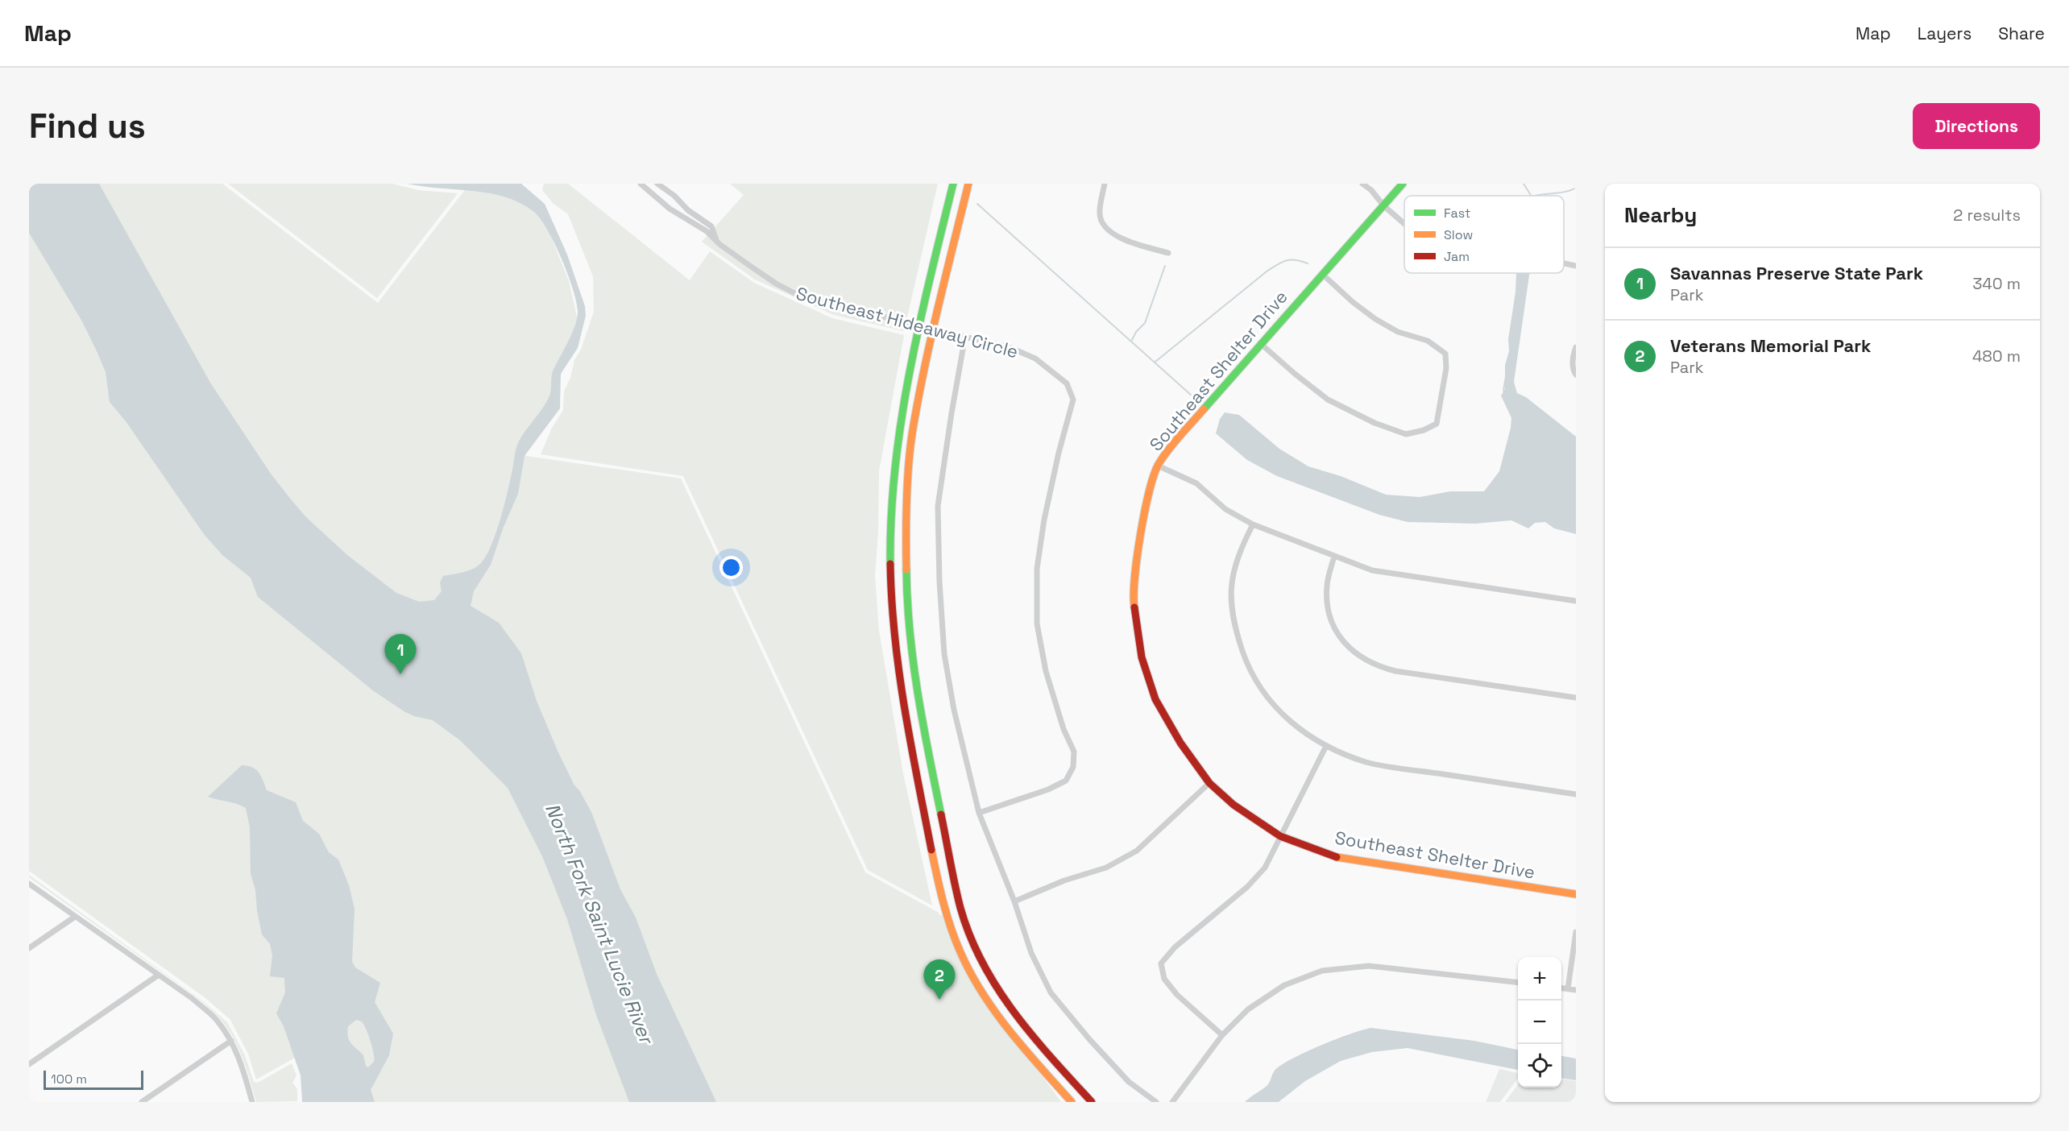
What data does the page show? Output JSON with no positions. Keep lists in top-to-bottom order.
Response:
{
  "streets": {
    "main road": ["Southeast Shelter Drive"],
    "street": ["Southeast Hideaway Circle"]
  },
  "water": ["North Fork Saint Lucie River"],
  "legend": ["Fast", "Slow", "Jam"],
  "scale_bar": "100 m",
  "page": {
    "header": "Map",
    "nav": ["Map", "Layers", "Share"],
    "buttons": "Directions",
    "title": "Find us",
    "heading": ["Nearby", "2 results"],
    "list": [
      {
        "mark": "1",
        "name": "Savannas Preserve State Park",
        "note": "Park",
        "value": "340 m"
      },
      {
        "mark": "2",
        "name": "Veterans Memorial Park",
        "note": "Park",
        "value": "480 m"
      }
    ],
    "pins": ["1", "2"],
    "map_buttons": ["+", "−"],
    "scale": "100 m"
  }
}
